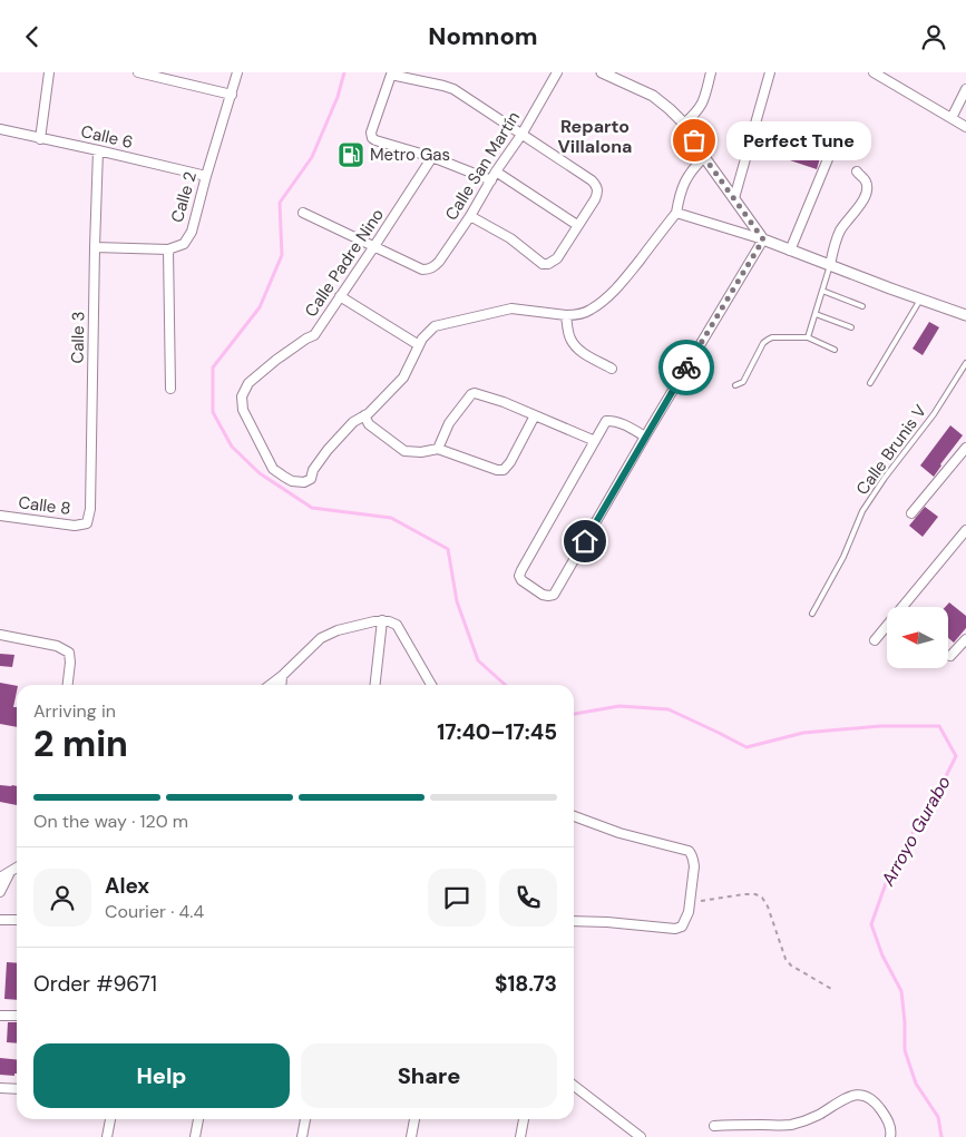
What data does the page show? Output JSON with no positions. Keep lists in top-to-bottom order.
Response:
{
  "streets": {
    "street": [
      "Calle 6",
      "Calle San Martín",
      "Calle 2",
      "Calle Padre Nino",
      "Calle 3",
      "Calle 8"
    ],
    "lane": ["Calle Brunis V"]
  },
  "crossings": [
    ["Calle 6", "Calle 2"],
    ["Calle 6", "Calle 3"],
    ["Calle San Martín", "Calle Padre Nino"],
    ["Calle 3", "Calle 8"]
  ],
  "districts": ["Reparto Villalona"],
  "water": ["Arroyo Gurabo"],
  "places": {
    "other": ["Perfect Tune"],
    "fuel station": ["Metro Gas"]
  },
  "north": "left",
  "page": {
    "header": "Nomnom",
    "bubble": "Perfect Tune",
    "heading": ["2 min", "Arriving in", "17:40–17:45"],
    "panel": [
      "Alex",
      "Courier · 4.4",
      "Order #9671",
      "$18.73"
    ],
    "bar": "On the way · 120 m",
    "buttons": ["Help", "Share"]
  }
}
